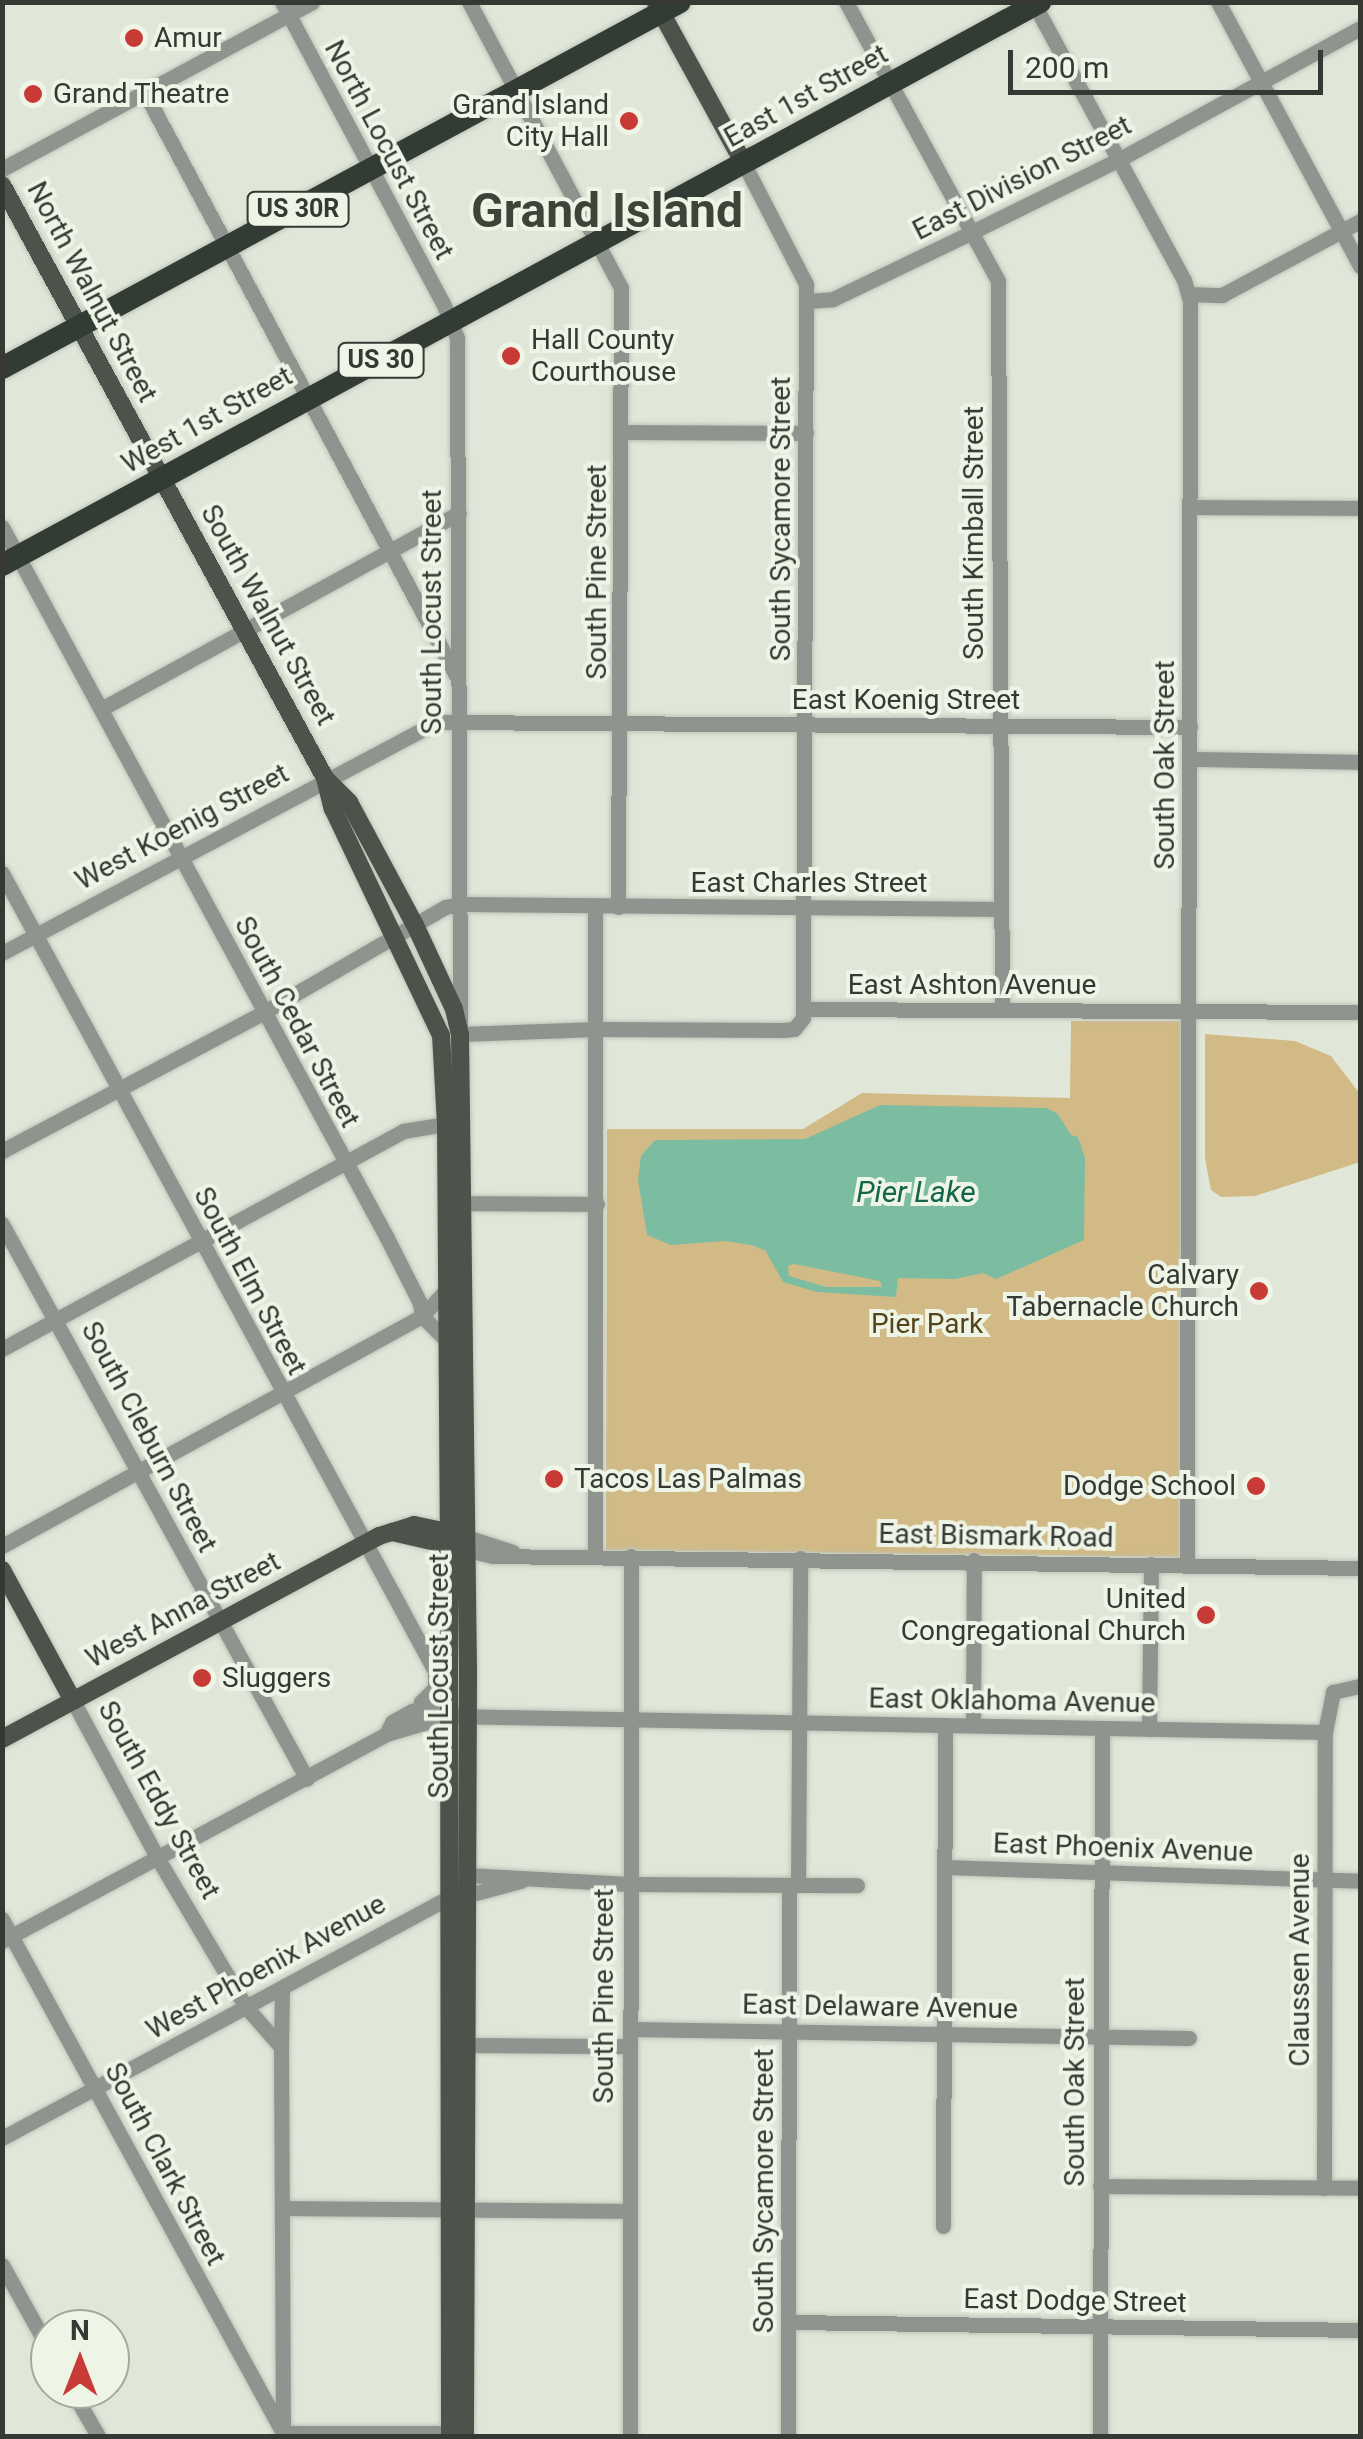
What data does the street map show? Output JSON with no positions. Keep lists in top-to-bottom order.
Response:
{
  "streets": {
    "highway": [
      "East 1st Street",
      "US 30R",
      "US 30",
      "West 1st Street"
    ],
    "main road": [
      "North Walnut Street",
      "South Locust Street",
      "South Walnut Street",
      "West Anna Street",
      "South Eddy Street"
    ],
    "street": [
      "North Locust Street",
      "East Division Street",
      "South Sycamore Street",
      "South Kimball Street",
      "South Pine Street",
      "East Koenig Street",
      "South Oak Street",
      "West Koenig Street",
      "East Charles Street",
      "East Ashton Avenue",
      "South Cedar Street",
      "South Elm Street",
      "South Cleburn Street",
      "East Bismark Road",
      "East Oklahoma Avenue",
      "East Phoenix Avenue",
      "Claussen Avenue",
      "West Phoenix Avenue",
      "East Delaware Avenue",
      "South Clark Street",
      "East Dodge Street"
    ]
  },
  "crossings": [
    ["East 1st Street", "West 1st Street"],
    ["East 1st Street", "South Sycamore Street"],
    ["East 1st Street", "South Kimball Street"],
    ["East 1st Street", "South Pine Street"],
    ["East 1st Street", "South Oak Street"],
    ["North Locust Street", "US 30R"],
    ["North Locust Street", "West 1st Street"],
    ["North Locust Street", "South Locust Street"],
    ["East Division Street", "South Sycamore Street"],
    ["East Division Street", "South Kimball Street"],
    ["East Division Street", "South Oak Street"],
    ["US 30R", "North Walnut Street"],
    ["US 30R", "South Pine Street"],
    ["North Walnut Street", "West 1st Street"],
    ["North Walnut Street", "South Walnut Street"],
    ["West 1st Street", "South Pine Street"],
    ["West 1st Street", "South Locust Street"],
    ["West 1st Street", "South Walnut Street"],
    ["West 1st Street", "South Cedar Street"],
    ["South Sycamore Street", "East Koenig Street"],
    ["South Sycamore Street", "East Charles Street"],
    ["South Sycamore Street", "East Ashton Avenue"],
    ["South Sycamore Street", "East Bismark Road"],
    ["South Sycamore Street", "East Oklahoma Avenue"],
    ["South Sycamore Street", "East Delaware Avenue"],
    ["South Sycamore Street", "East Dodge Street"],
    ["South Kimball Street", "East Koenig Street"],
    ["South Kimball Street", "East Charles Street"],
    ["South Kimball Street", "East Ashton Avenue"],
    ["South Pine Street", "East Koenig Street"],
    ["South Pine Street", "West Koenig Street"],
    ["South Pine Street", "East Charles Street"],
    ["South Pine Street", "East Bismark Road"],
    ["South Pine Street", "East Oklahoma Avenue"],
    ["South Pine Street", "West Phoenix Avenue"],
    ["South Pine Street", "East Delaware Avenue"],
    ["South Locust Street", "South Walnut Street"],
    ["South Locust Street", "West Koenig Street"],
    ["South Locust Street", "East Charles Street"],
    ["South Locust Street", "South Cedar Street"],
    ["South Locust Street", "East Bismark Road"],
    ["South Locust Street", "West Anna Street"],
    ["South Locust Street", "East Oklahoma Avenue"],
    ["South Locust Street", "West Phoenix Avenue"],
    ["South Locust Street", "East Delaware Avenue"],
    ["South Walnut Street", "West Koenig Street"],
    ["East Koenig Street", "South Oak Street"],
    ["East Koenig Street", "West Koenig Street"],
    ["South Oak Street", "East Ashton Avenue"],
    ["South Oak Street", "East Bismark Road"],
    ["South Oak Street", "East Oklahoma Avenue"],
    ["South Oak Street", "East Phoenix Avenue"],
    ["South Oak Street", "East Delaware Avenue"],
    ["South Oak Street", "East Dodge Street"],
    ["West Koenig Street", "South Cedar Street"],
    ["West Koenig Street", "South Elm Street"],
    ["South Elm Street", "West Anna Street"],
    ["South Cleburn Street", "West Anna Street"],
    ["East Bismark Road", "West Anna Street"],
    ["West Anna Street", "South Eddy Street"],
    ["East Oklahoma Avenue", "Claussen Avenue"],
    ["South Eddy Street", "West Phoenix Avenue"],
    ["East Phoenix Avenue", "Claussen Avenue"],
    ["West Phoenix Avenue", "South Clark Street"]
  ],
  "districts": ["Grand Island"],
  "water": ["Pier Lake"],
  "parks": ["Pier Park"],
  "places": [
    "Amur",
    "Grand Theatre",
    "Grand Island City Hall",
    "Hall County Courthouse",
    "Calvary Tabernacle Church",
    "Tacos Las Palmas",
    "Dodge School",
    "United Congregational Church",
    "Sluggers"
  ],
  "scale_bar": "200 m",
  "north": "top"
}
